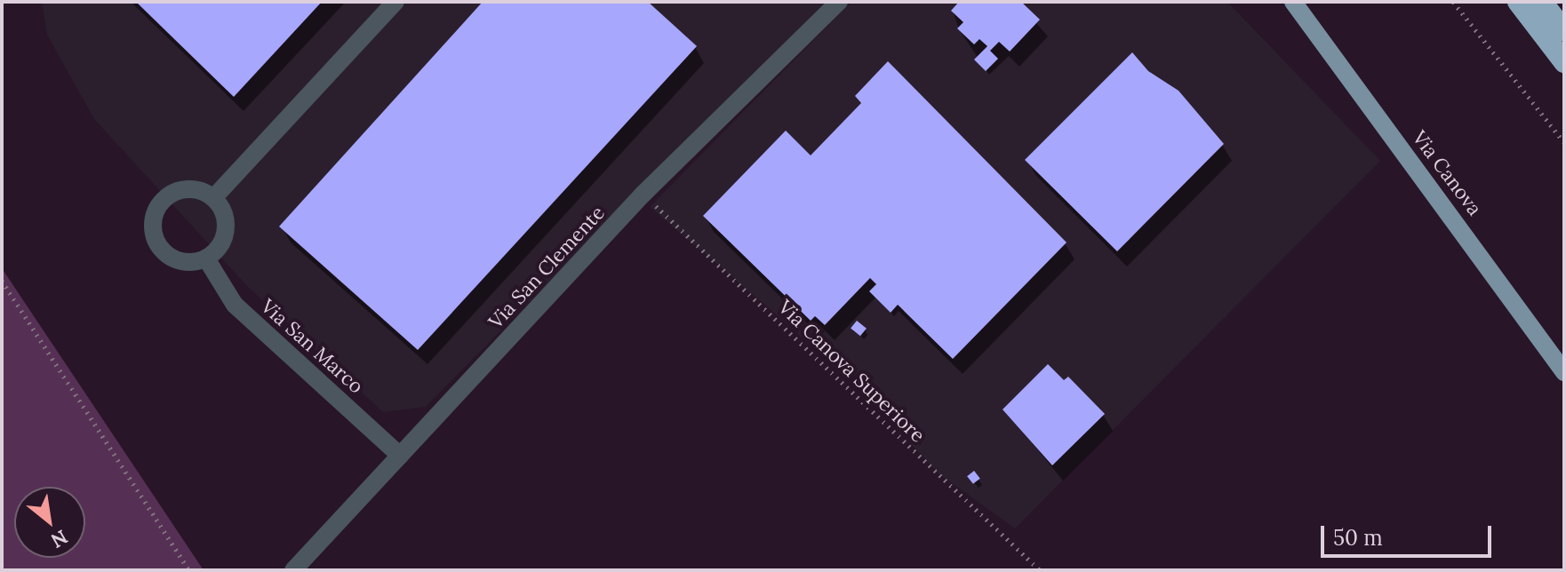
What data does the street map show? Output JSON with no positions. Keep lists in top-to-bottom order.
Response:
{
  "streets": {
    "main road": ["Via Canova"],
    "street": ["Via San Clemente", "Via San Marco"],
    "path": ["Via Canova Superiore"]
  },
  "crossings": [
    ["Via San Clemente", "Via San Marco"],
    ["Via San Clemente", "Via Canova Superiore"]
  ],
  "scale_bar": "50 m",
  "north": "bottom right"
}
